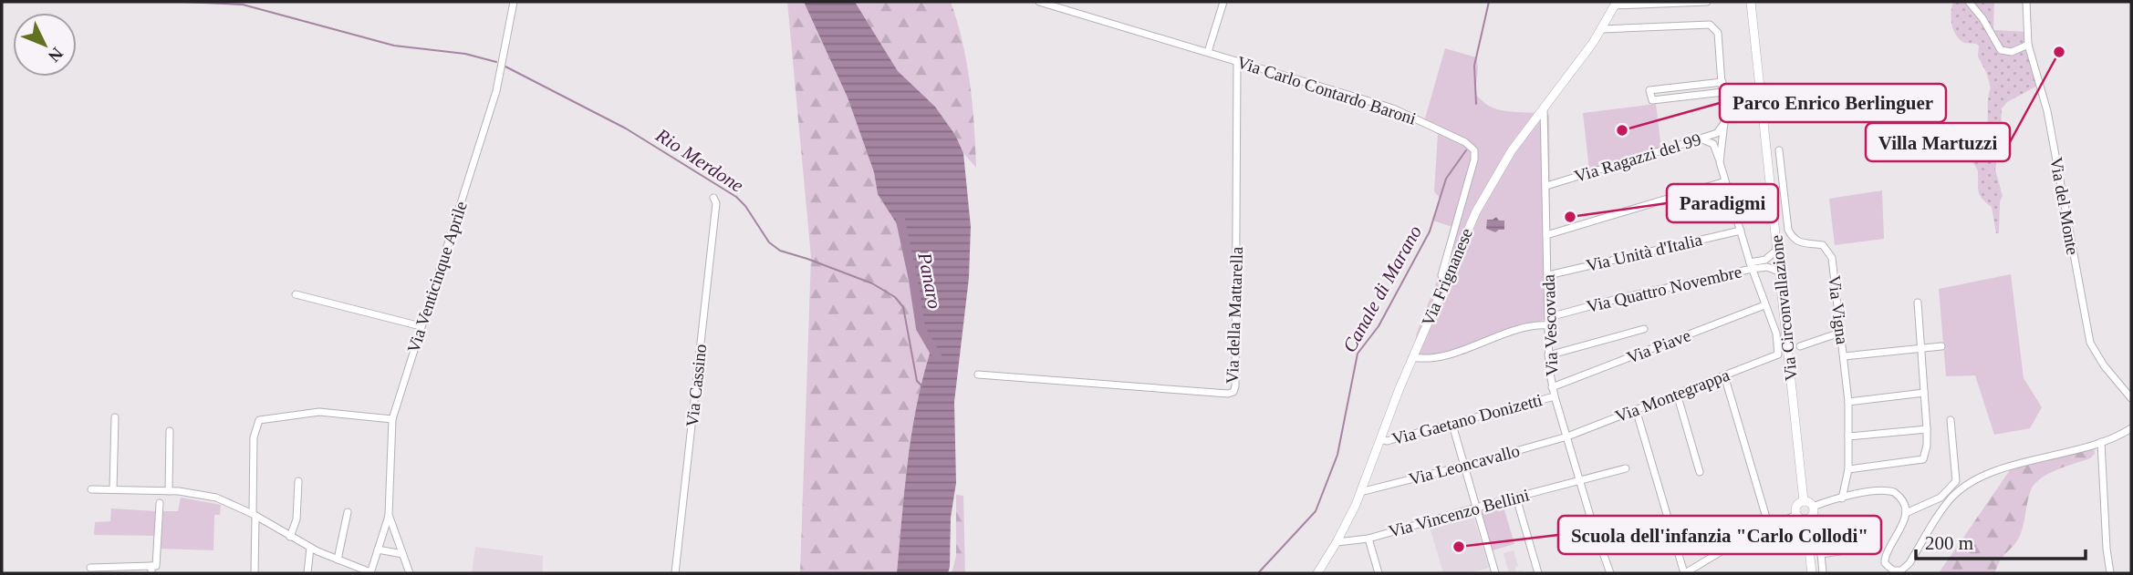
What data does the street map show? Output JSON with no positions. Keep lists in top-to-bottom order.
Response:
{
  "streets": {
    "main road": ["Via Frignanese", "Via Circonvallazione"],
    "street": [
      "Via Carlo Contardo Baroni",
      "Via Ragazzi del 99",
      "Via del Monte",
      "Via Unità d'Italia",
      "Via Venticinque Aprile",
      "Via Quattro Novembre",
      "Via Vigna",
      "Via della Mattarella",
      "Via Vescovada",
      "Via Piave",
      "Via Cassino",
      "Via Montegrappa",
      "Via Gaetano Donizetti",
      "Via Leoncavallo",
      "Via Vincenzo Bellini"
    ]
  },
  "crossings": [
    ["Via Carlo Contardo Baroni", "Via Frignanese"],
    ["Via Carlo Contardo Baroni", "Via della Mattarella"],
    ["Via Ragazzi del 99", "Via Vescovada"],
    ["Via Unità d'Italia", "Via Vescovada"],
    ["Via Frignanese", "Via Vescovada"],
    ["Via Frignanese", "Via Gaetano Donizetti"],
    ["Via Frignanese", "Via Leoncavallo"],
    ["Via Frignanese", "Via Vincenzo Bellini"],
    ["Via Quattro Novembre", "Via Circonvallazione"],
    ["Via Quattro Novembre", "Via Vescovada"],
    ["Via Vescovada", "Via Piave"],
    ["Via Vescovada", "Via Montegrappa"],
    ["Via Vescovada", "Via Gaetano Donizetti"],
    ["Via Vescovada", "Via Leoncavallo"],
    ["Via Vescovada", "Via Vincenzo Bellini"],
    ["Via Piave", "Via Montegrappa"],
    ["Via Montegrappa", "Via Leoncavallo"]
  ],
  "water": ["Rio Merdone", "Panaro", "Canale di Marano"],
  "places": [
    "Villa Martuzzi",
    "Parco Enrico Berlinguer",
    "Paradigmi",
    "Scuola dell'infanzia \"Carlo Collodi\""
  ],
  "scale_bar": "200 m",
  "north": "bottom right"
}
